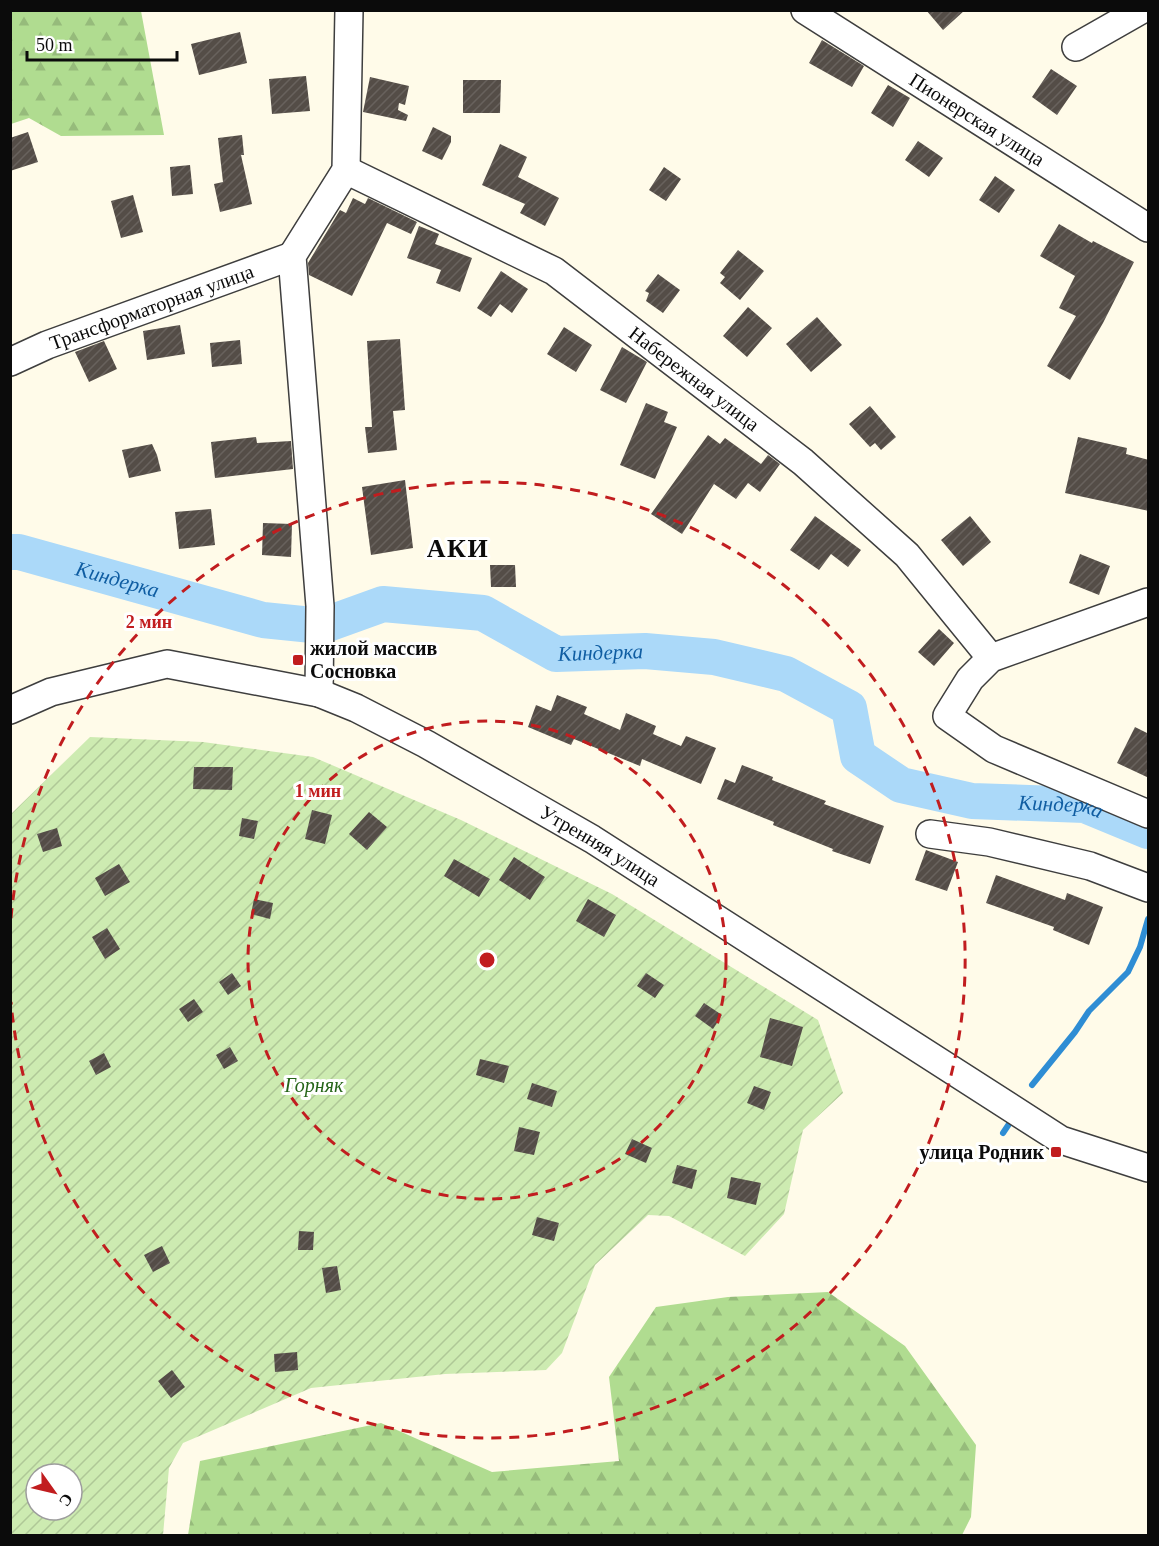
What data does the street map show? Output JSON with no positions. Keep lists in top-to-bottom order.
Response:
{
  "streets": {
    "street": [
      "Пионерская улица",
      "Трансформаторная улица",
      "Набережная улица",
      "Утренняя улица"
    ]
  },
  "districts": ["АКИ"],
  "water": ["Киндерка"],
  "parks": ["Горняк"],
  "places": {
    "transit": ["жилой массив Сосновка", "улица Родник"]
  },
  "scale_bar": "50 m",
  "north": "bottom right",
  "rings": ["2 мин", "1 мин"]
}
